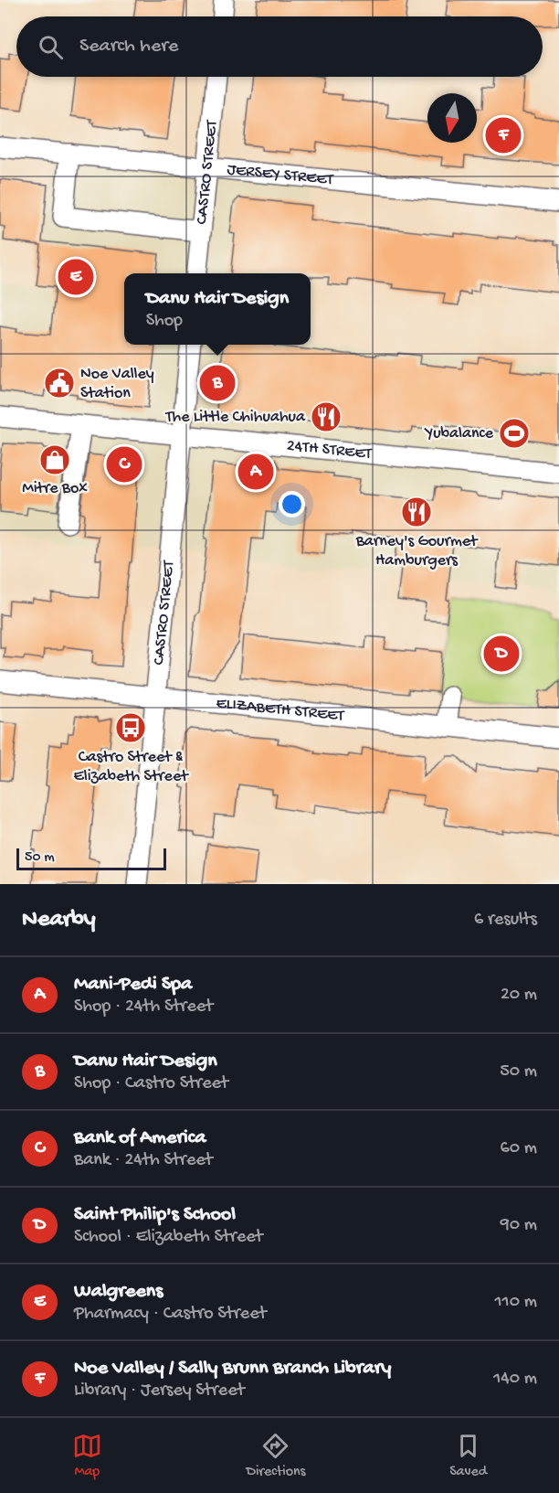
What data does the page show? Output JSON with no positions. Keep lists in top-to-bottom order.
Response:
{
  "streets": {
    "street": [
      "CASTRO STREET",
      "JERSEY STREET",
      "24TH STREET",
      "ELIZABETH STREET"
    ]
  },
  "crossings": [
    ["CASTRO STREET", "JERSEY STREET"],
    ["CASTRO STREET", "24TH STREET"],
    ["CASTRO STREET", "ELIZABETH STREET"]
  ],
  "places": {
    "public building": ["Noe Valley Station"],
    "restaurant": ["The Little Chihuahua", "Barney's Gourmet Hamburgers"],
    "sports": ["Yubalance"],
    "shop": ["Mitre Box"],
    "bus stop": ["Castro Street & Elizabeth Street"]
  },
  "scale_bar": "50 m",
  "north": "bottom",
  "page": {
    "search": "Search here",
    "pins": [
      "F",
      "E",
      "B",
      "C",
      "A",
      "D"
    ],
    "popup": ["Danu Hair Design", "Shop"],
    "scale": "50 m",
    "heading": ["Nearby", "6 results"],
    "list": [
      {
        "mark": "A",
        "name": "Mani-Pedi Spa",
        "note": "Shop · 24th Street",
        "value": "20 m"
      },
      {
        "mark": "B",
        "name": "Danu Hair Design",
        "note": "Shop · Castro Street",
        "value": "50 m"
      },
      {
        "mark": "C",
        "name": "Bank of America",
        "note": "Bank · 24th Street",
        "value": "60 m"
      },
      {
        "mark": "D",
        "name": "Saint Philip's School",
        "note": "School · Elizabeth Street",
        "value": "90 m"
      },
      {
        "mark": "E",
        "name": "Walgreens",
        "note": "Pharmacy · Castro Street",
        "value": "110 m"
      },
      {
        "mark": "F",
        "name": "Noe Valley / Sally Brunn Branch Library",
        "note": "Library · Jersey Street",
        "value": "140 m"
      }
    ],
    "nav": ["Map", "Directions", "Saved"]
  }
}
